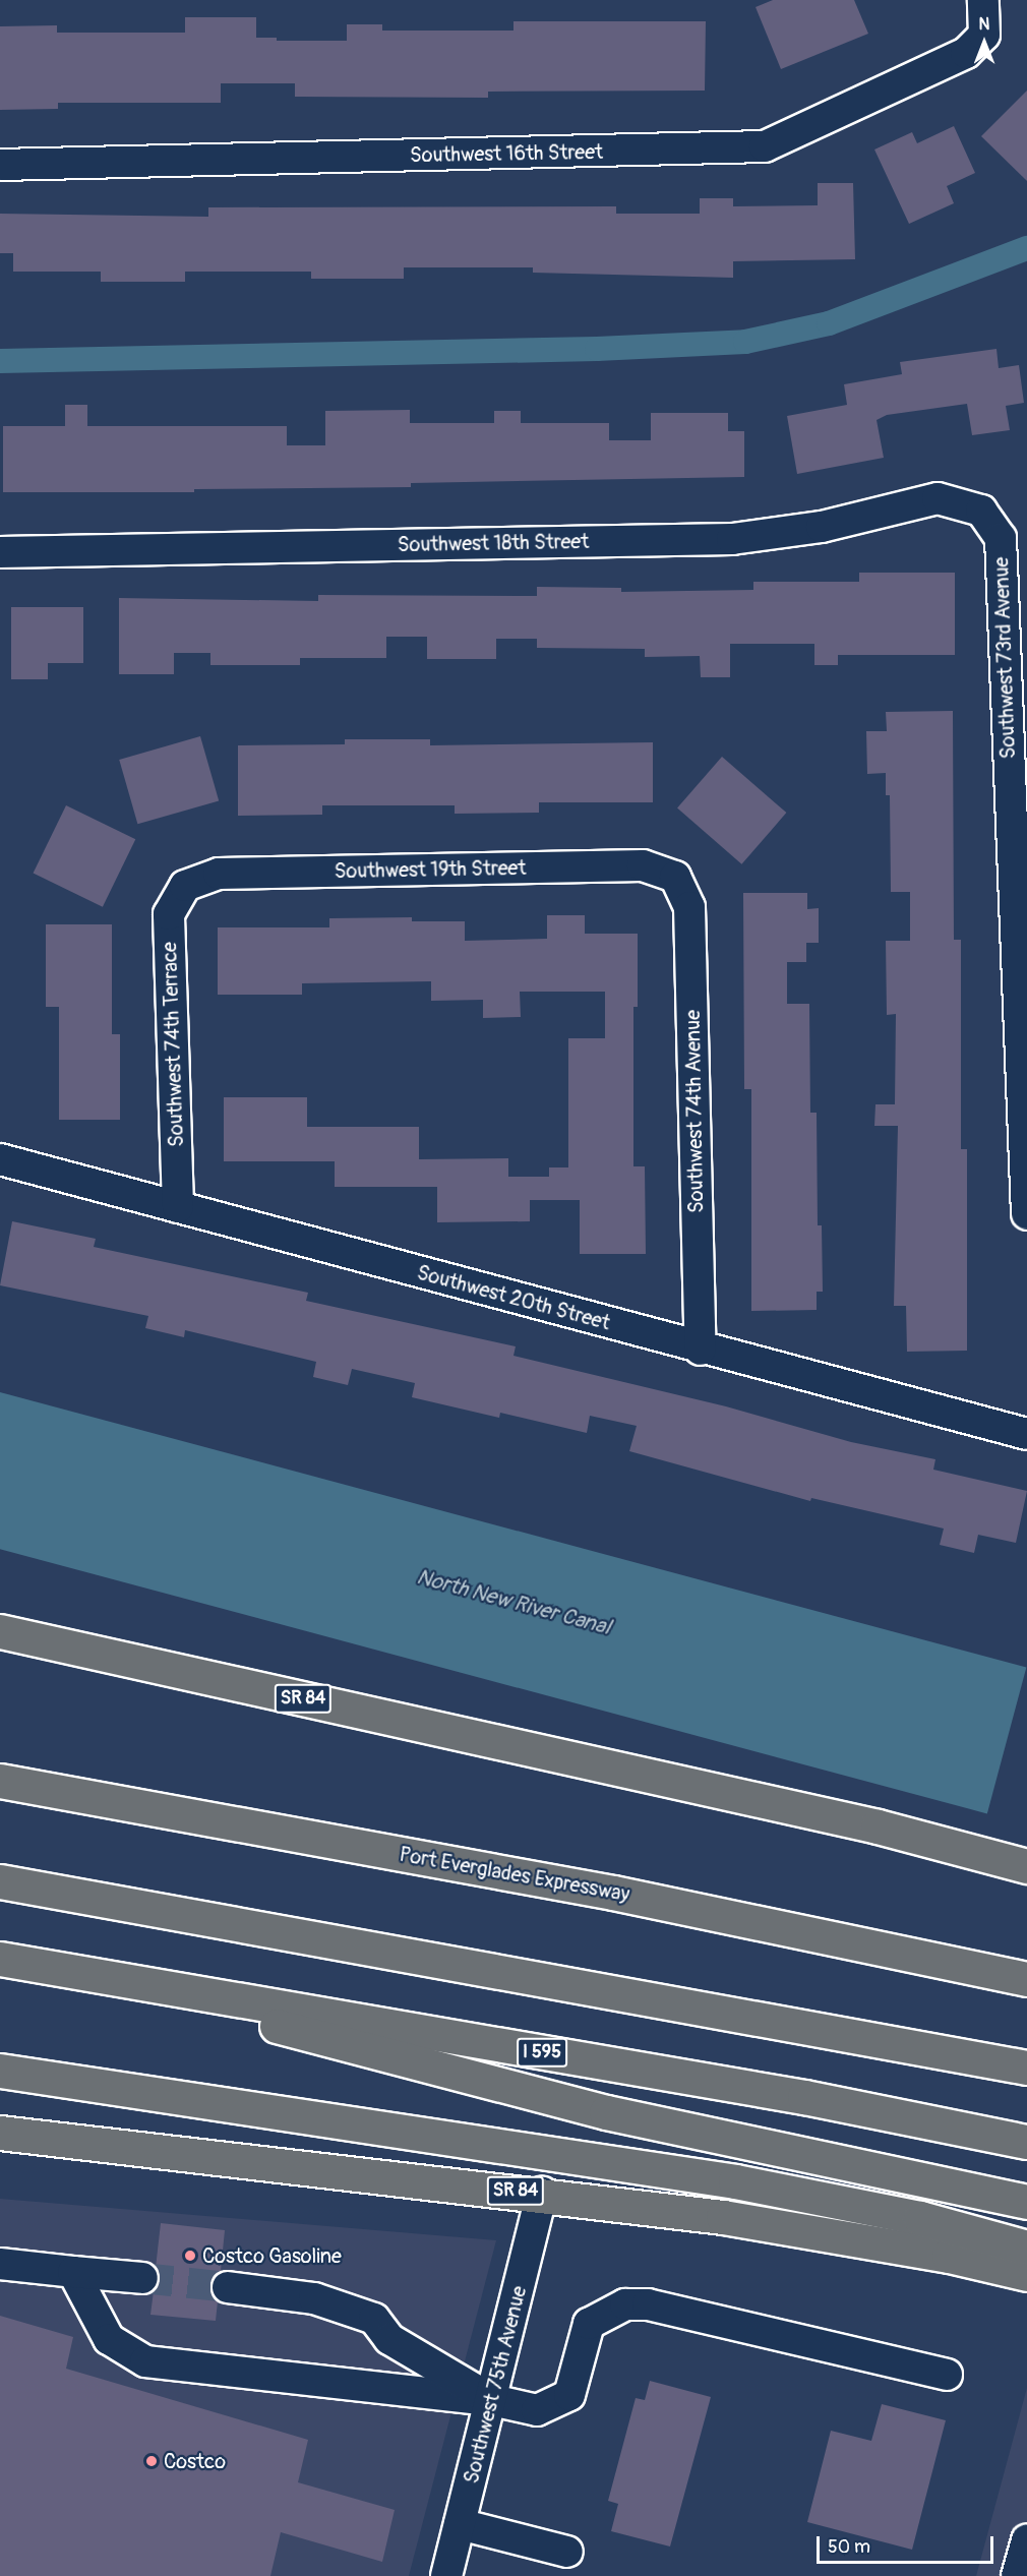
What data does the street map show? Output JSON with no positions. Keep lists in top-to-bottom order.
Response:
{
  "streets": {
    "main road": ["SR 84", "Port Everglades Expressway", "I 595"],
    "street": [
      "Southwest 16th Street",
      "Southwest 18th Street",
      "Southwest 73rd Avenue",
      "Southwest 19th Street",
      "Southwest 74th Terrace",
      "Southwest 74th Avenue",
      "Southwest 20th Street",
      "Southwest 75th Avenue"
    ]
  },
  "crossings": [
    ["Southwest 18th Street", "Southwest 73rd Avenue"],
    ["Southwest 19th Street", "Southwest 74th Terrace"],
    ["Southwest 19th Street", "Southwest 74th Avenue"],
    ["Southwest 74th Terrace", "Southwest 20th Street"],
    ["Southwest 74th Avenue", "Southwest 20th Street"],
    ["SR 84", "Southwest 75th Avenue"]
  ],
  "water": ["North New River Canal"],
  "places": ["Costco Gasoline", "Costco"],
  "scale_bar": "50 m",
  "north": "top"
}
